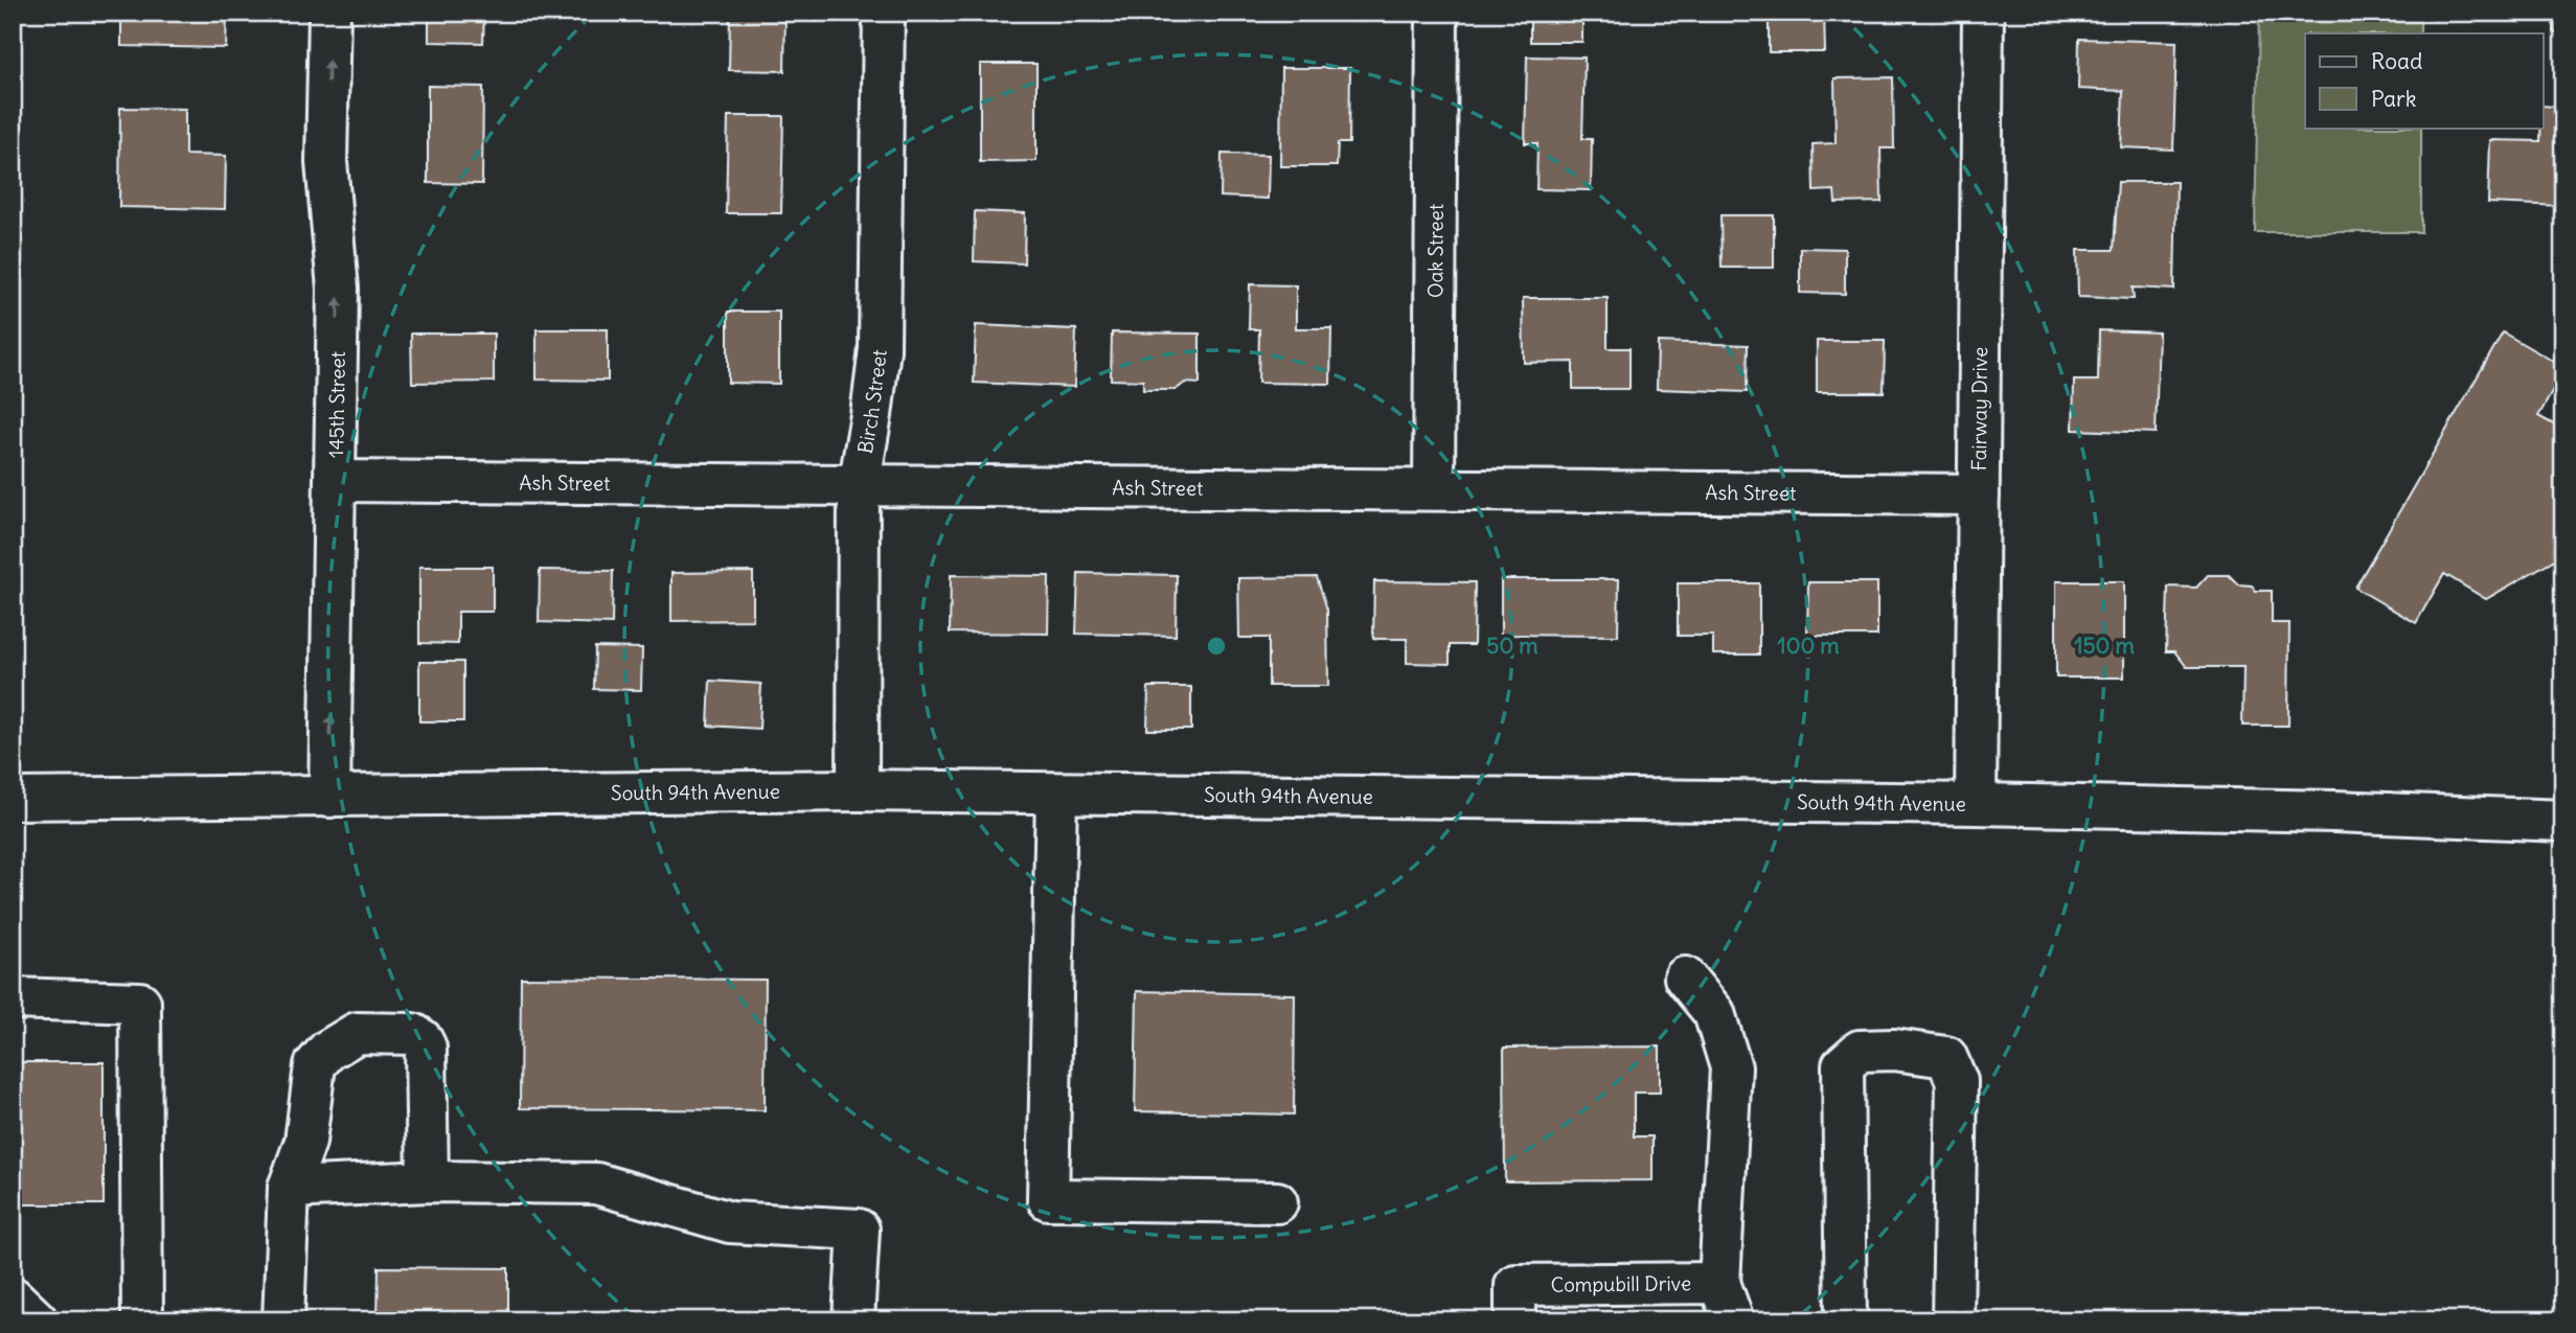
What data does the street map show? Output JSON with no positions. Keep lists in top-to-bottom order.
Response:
{
  "streets": {
    "street": [
      "Oak Street",
      "Birch Street",
      "145th Street",
      "Fairway Drive",
      "Ash Street",
      "South 94th Avenue",
      "Compubill Drive"
    ]
  },
  "crossings": [
    ["Oak Street", "Ash Street"],
    ["Birch Street", "Ash Street"],
    ["Birch Street", "South 94th Avenue"],
    ["145th Street", "Ash Street"],
    ["145th Street", "South 94th Avenue"],
    ["Fairway Drive", "Ash Street"],
    ["Fairway Drive", "South 94th Avenue"]
  ],
  "one_way": ["145th Street"],
  "legend": ["Road", "Park"],
  "rings": ["50 m", "100 m", "150 m"]
}
